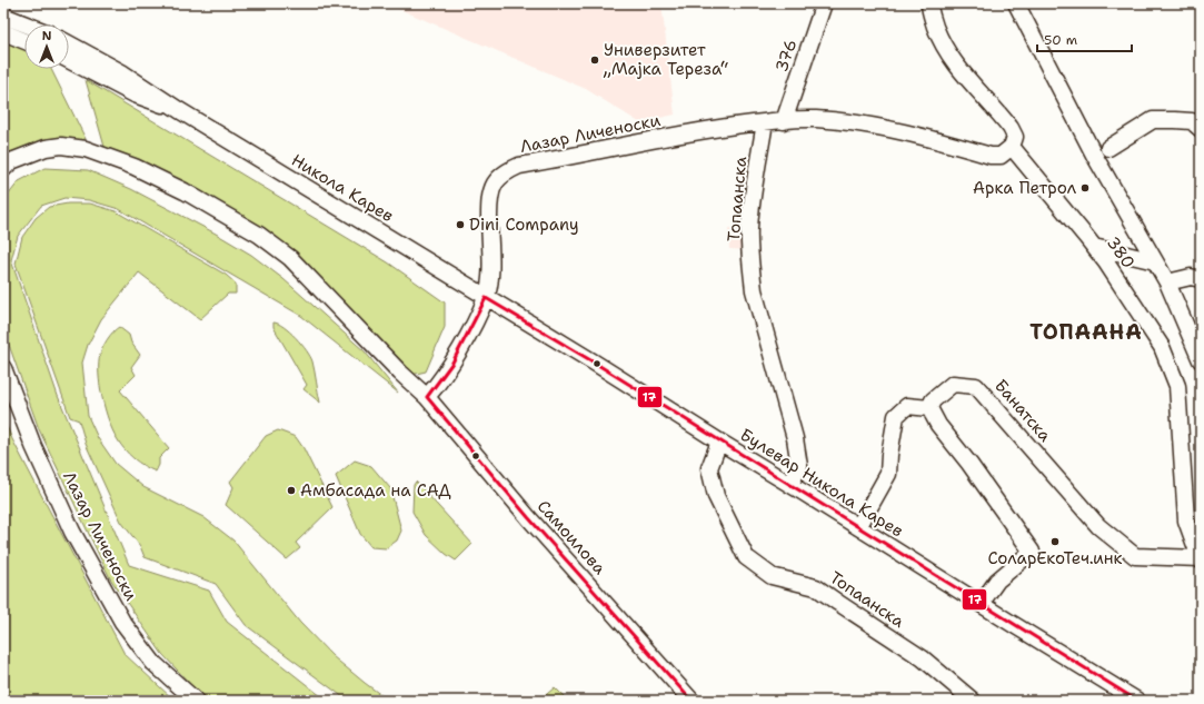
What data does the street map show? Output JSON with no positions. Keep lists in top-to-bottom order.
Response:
{
  "streets": {
    "street": [
      "376",
      "Лазар Личеноски",
      "Никола Карев",
      "Топаанска",
      "380",
      "Банатска",
      "Булевар Никола Карев",
      "Самоилова"
    ]
  },
  "crossings": [
    ["376", "Лазар Личеноски"],
    ["Лазар Личеноски", "Никола Карев"],
    ["Лазар Личеноски", "Топаанска"],
    ["Лазар Личеноски", "380"],
    ["Лазар Личеноски", "Булевар Никола Карев"],
    ["Лазар Личеноски", "Самоилова"],
    ["Никола Карев", "Булевар Никола Карев"],
    ["Топаанска", "Булевар Никола Карев"],
    ["380", "Банатска"]
  ],
  "districts": ["ТОПААНА"],
  "places": [
    "Универзитет „Мајка Тереза“",
    "Арка Петрол",
    "Dini Company",
    "Амбасада на САД",
    "СоларЕкоТеч.инк"
  ],
  "lines": ["transit line 17"],
  "scale_bar": "50 m",
  "north": "top"
}
